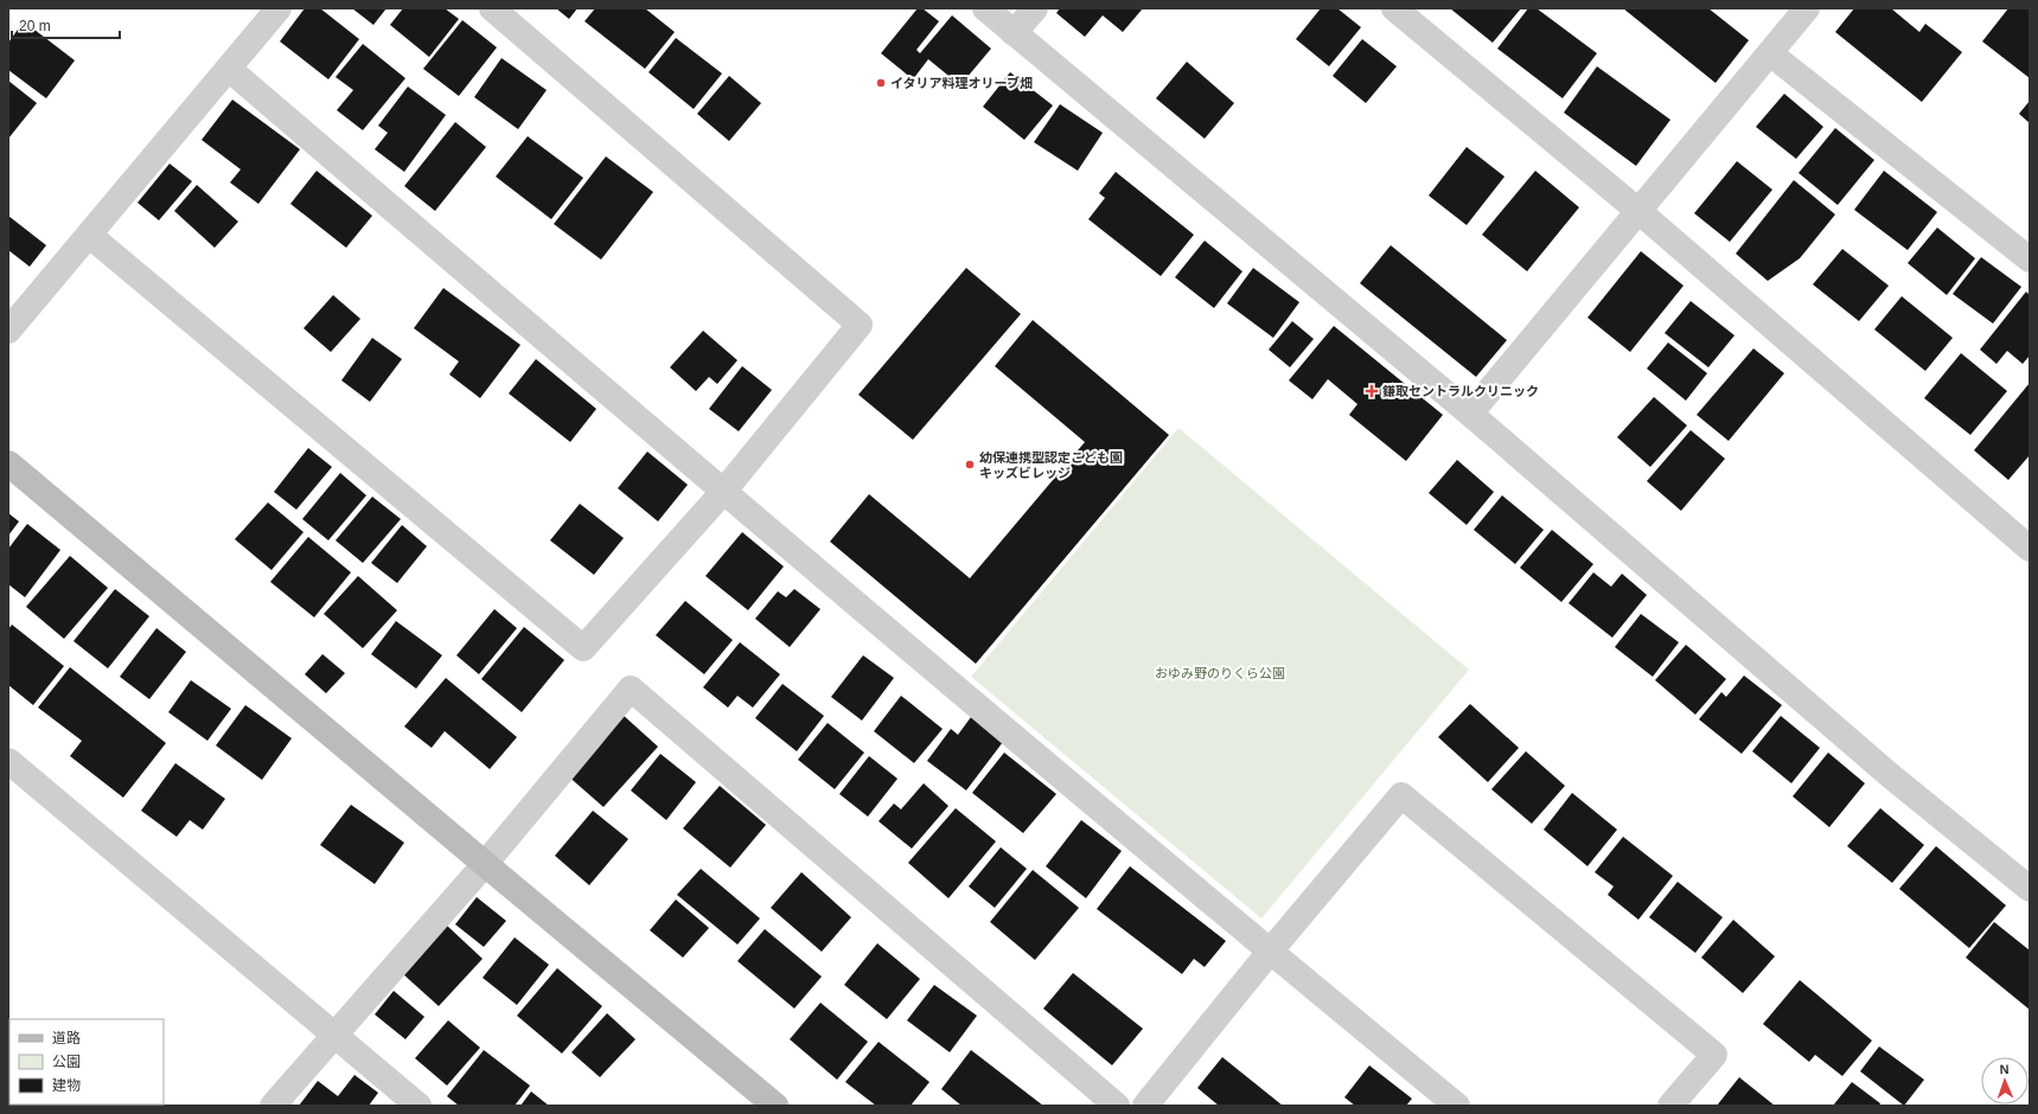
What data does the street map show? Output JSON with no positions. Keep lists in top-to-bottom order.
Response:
{
  "parks": ["おゆみ野のりくら公園"],
  "places": {
    "other": ["イタリア料理オリーブ畑", "幼保連携型認定こども園 キッズビレッジ"],
    "health": ["鎌取セントラルクリニック"]
  },
  "legend": ["道路", "公園", "建物"],
  "scale_bar": "20 m",
  "north": "top"
}
